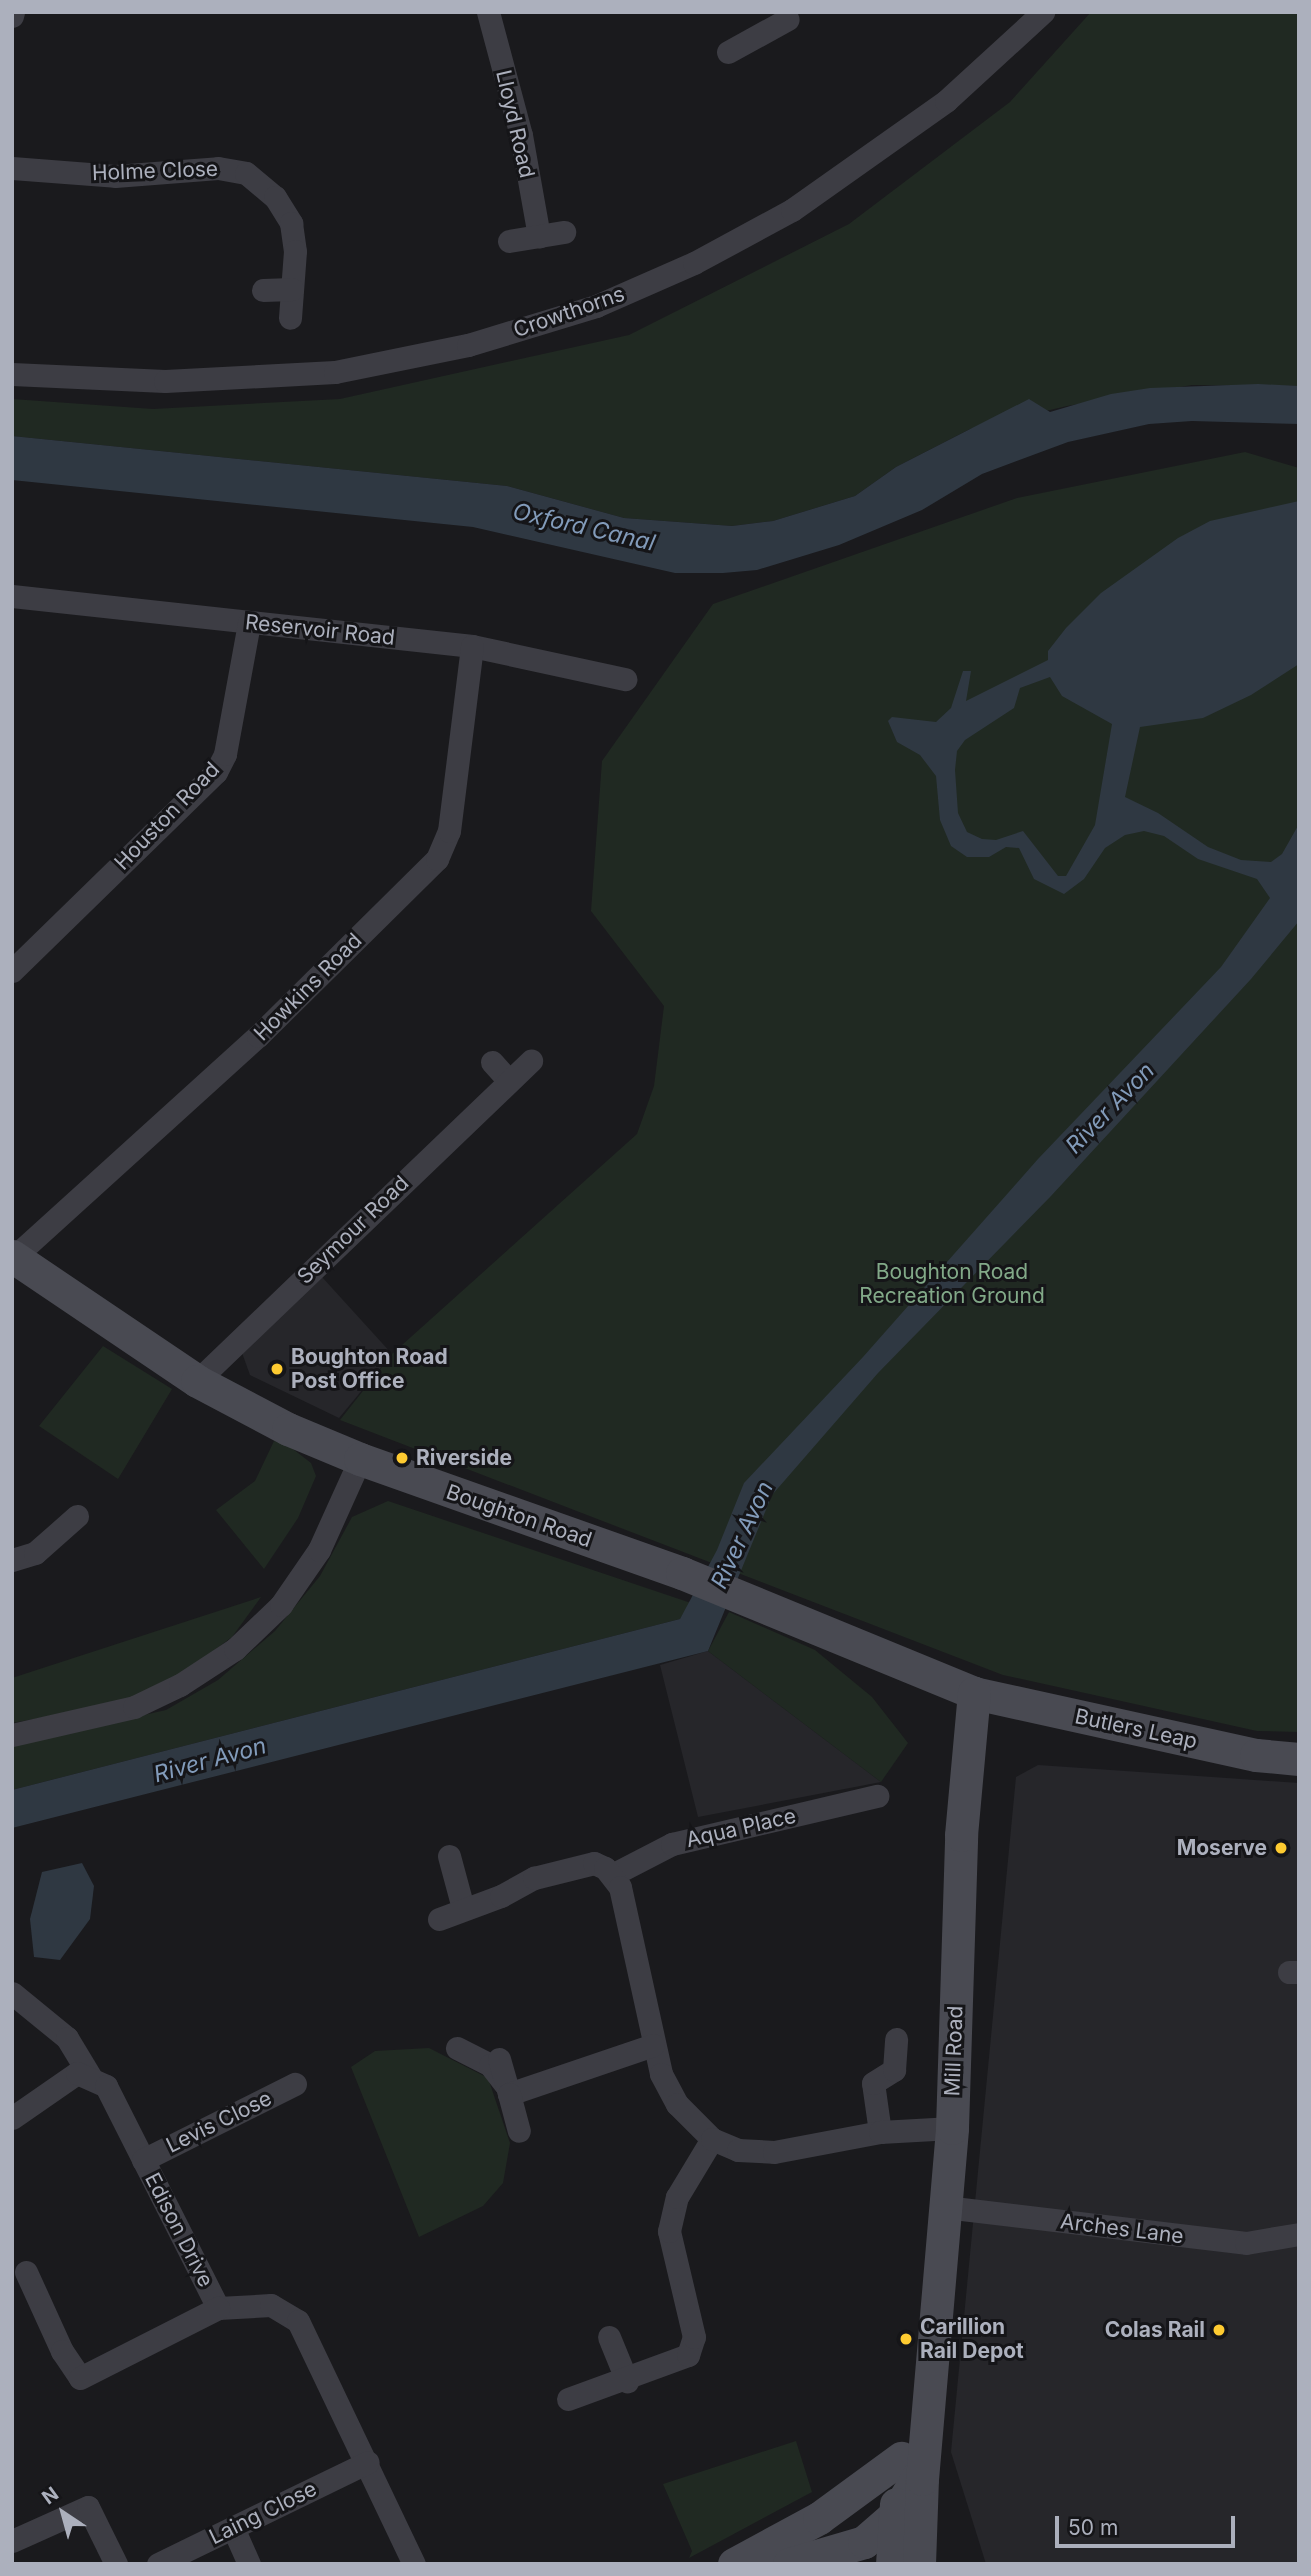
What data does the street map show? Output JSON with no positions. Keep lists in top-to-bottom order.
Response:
{
  "streets": {
    "street": [
      "Lloyd Road",
      "Holme Close",
      "Crowthorns",
      "Reservoir Road",
      "Houston Road",
      "Howkins Road",
      "Seymour Road",
      "Boughton Road",
      "Butlers Leap",
      "Aqua Place",
      "Mill Road",
      "Levis Close",
      "Arches Lane",
      "Edison Drive",
      "Laing Close"
    ]
  },
  "crossings": [
    ["Reservoir Road", "Houston Road"],
    ["Reservoir Road", "Howkins Road"],
    ["Howkins Road", "Boughton Road"],
    ["Seymour Road", "Boughton Road"],
    ["Boughton Road", "Butlers Leap"],
    ["Boughton Road", "Mill Road"],
    ["Butlers Leap", "Mill Road"],
    ["Mill Road", "Arches Lane"],
    ["Levis Close", "Edison Drive"],
    ["Edison Drive", "Laing Close"]
  ],
  "water": ["Oxford Canal", "River Avon"],
  "parks": ["Boughton Road Recreation Ground"],
  "places": [
    "Boughton Road Post Office",
    "Riverside",
    "Moserve",
    "Colas Rail",
    "Carillion Rail Depot"
  ],
  "scale_bar": "50 m",
  "north": "top left"
}
